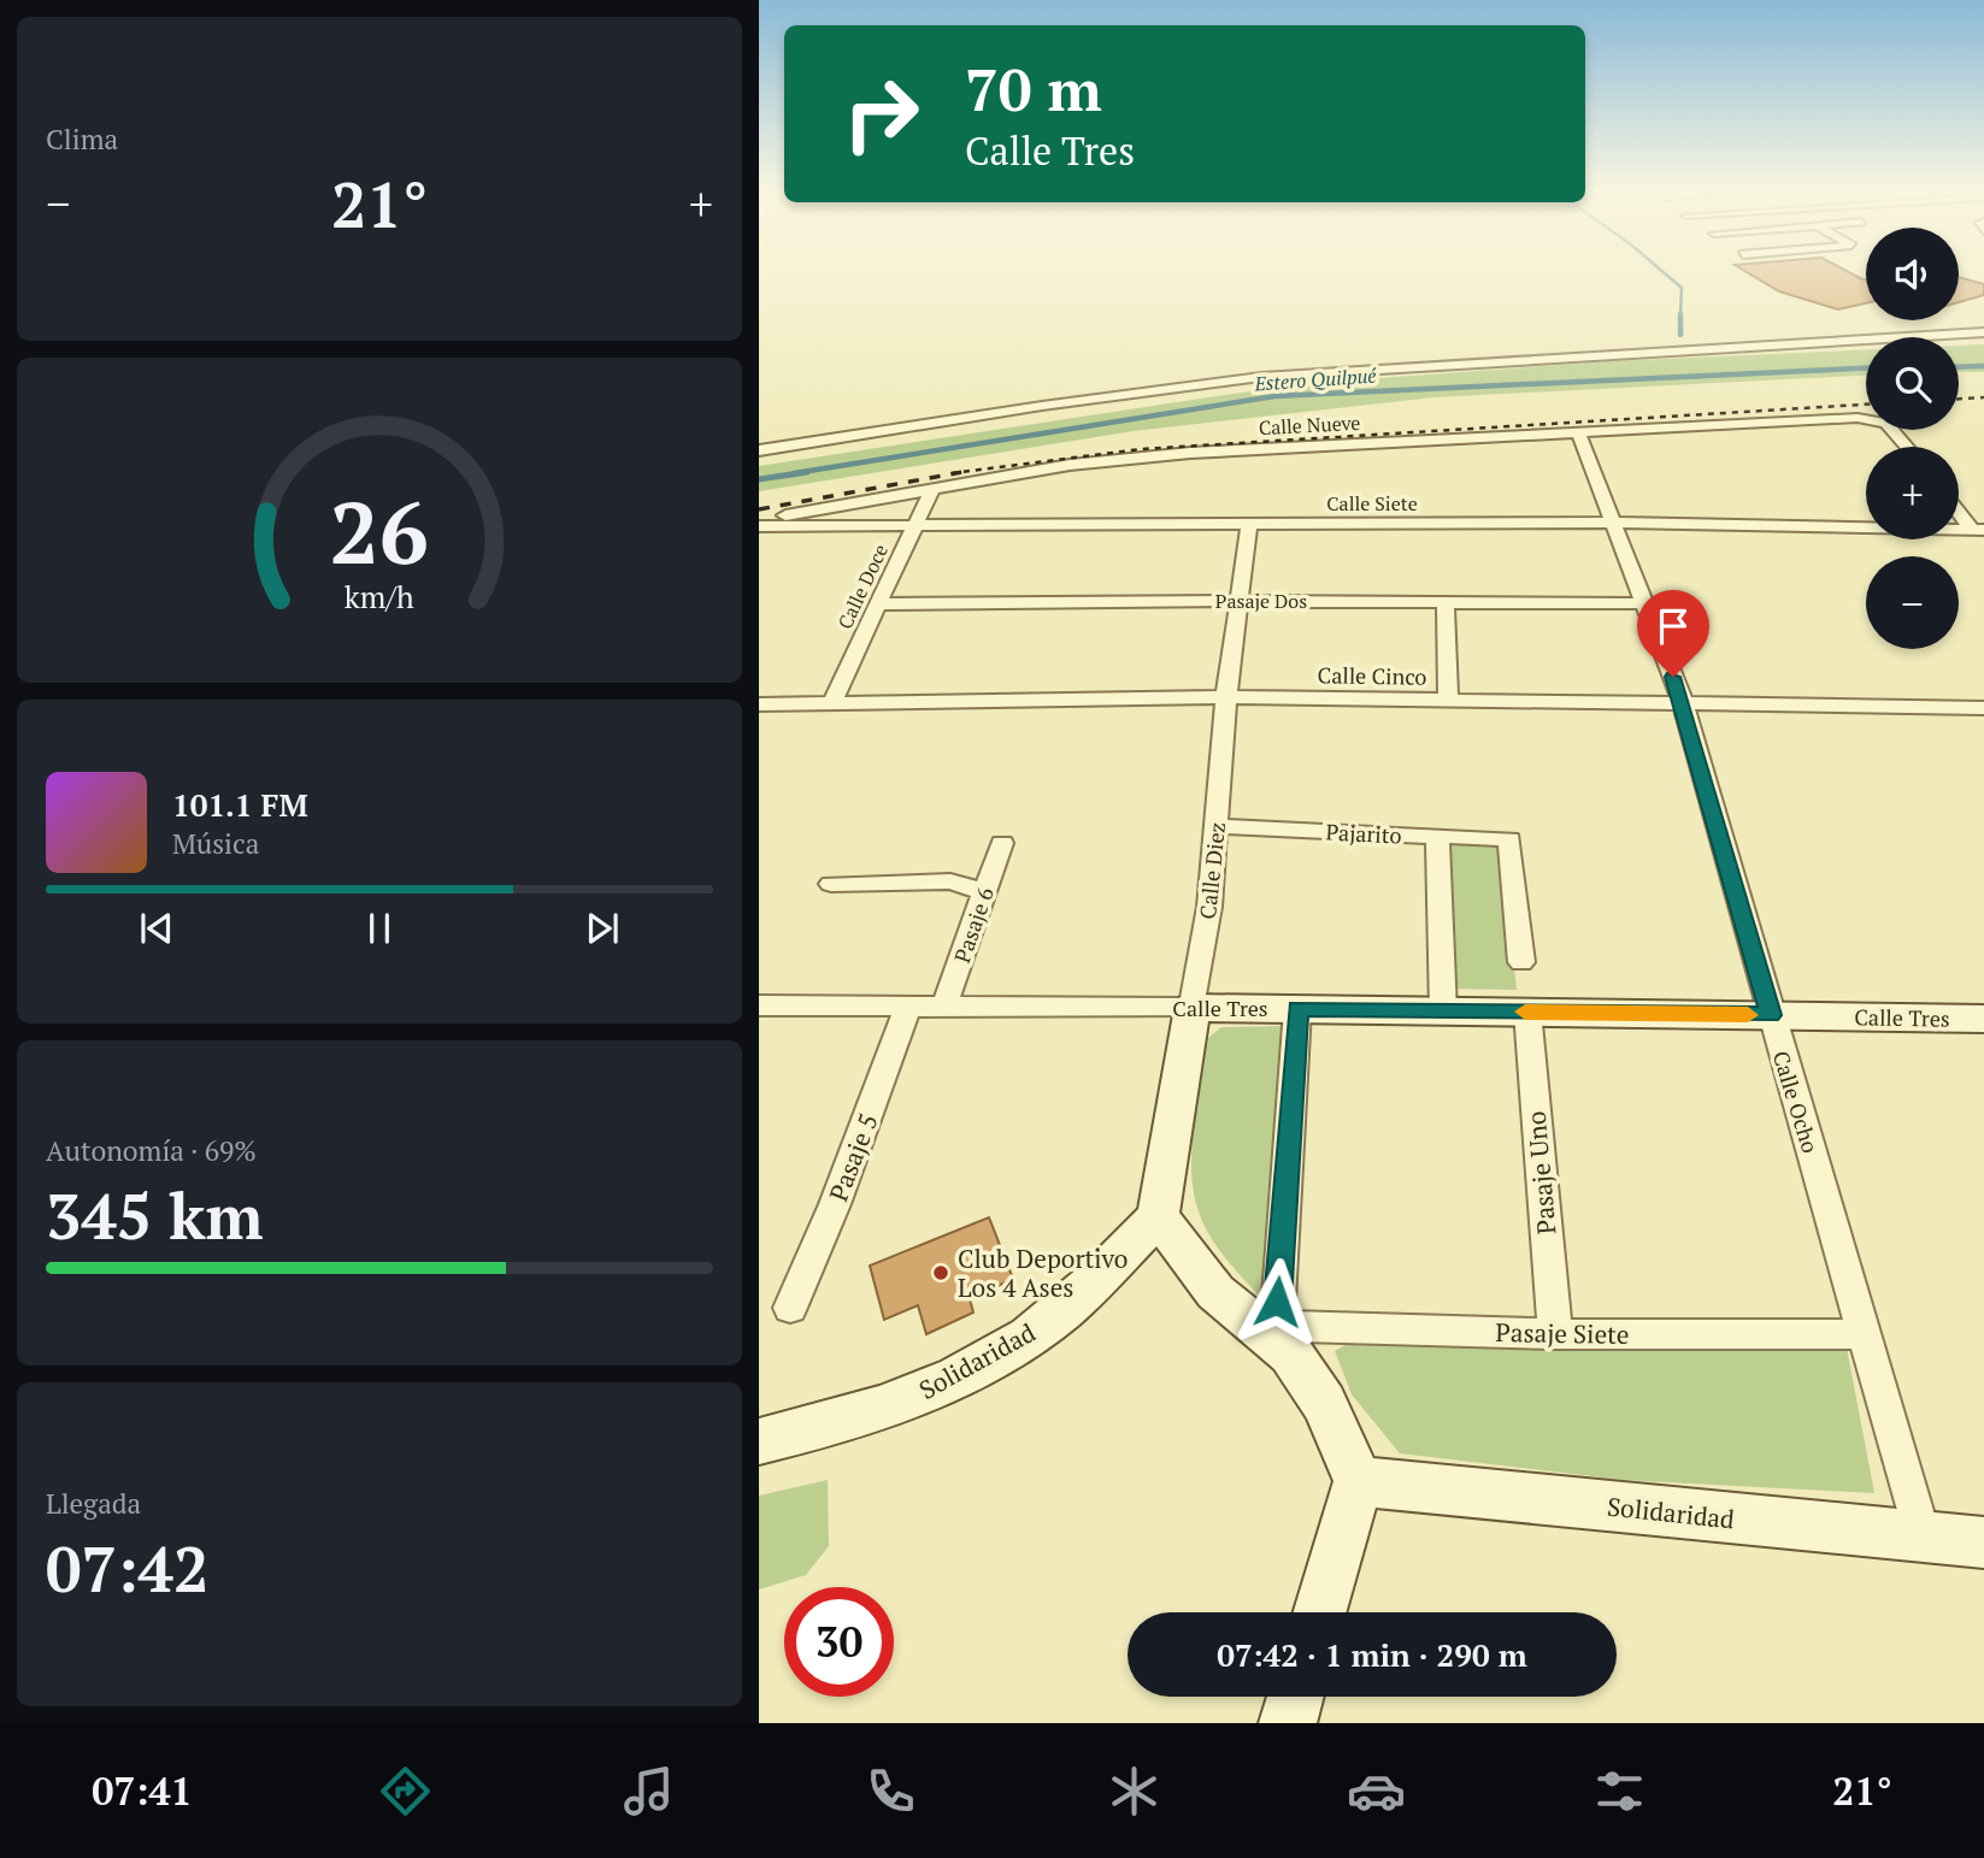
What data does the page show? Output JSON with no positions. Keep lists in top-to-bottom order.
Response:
{
  "streets": {
    "main road": ["Calle Diez", "Calle Tres", "Solidaridad"],
    "street": [
      "Calle Nueve",
      "Calle Siete",
      "Calle Doce",
      "Pasaje Dos",
      "Calle Cinco",
      "Pajarito",
      "Pasaje 6",
      "Calle Ocho",
      "Pasaje 5",
      "Pasaje Uno",
      "Pasaje Siete"
    ]
  },
  "crossings": [
    ["Calle Nueve", "Calle Siete"],
    ["Calle Nueve", "Calle Doce"],
    ["Calle Nueve", "Calle Ocho"],
    ["Calle Siete", "Calle Doce"],
    ["Calle Siete", "Calle Diez"],
    ["Calle Siete", "Calle Ocho"],
    ["Calle Doce", "Pasaje Dos"],
    ["Calle Doce", "Calle Cinco"],
    ["Pasaje Dos", "Calle Diez"],
    ["Pasaje Dos", "Calle Ocho"],
    ["Calle Cinco", "Calle Diez"],
    ["Calle Cinco", "Calle Ocho"],
    ["Pajarito", "Calle Diez"],
    ["Calle Diez", "Calle Tres"],
    ["Calle Diez", "Solidaridad"],
    ["Pasaje 6", "Calle Tres"],
    ["Calle Tres", "Calle Ocho"],
    ["Calle Tres", "Pasaje 5"],
    ["Calle Tres", "Pasaje Uno"],
    ["Calle Ocho", "Pasaje Siete"],
    ["Calle Ocho", "Solidaridad"],
    ["Pasaje Uno", "Pasaje Siete"]
  ],
  "water": ["Estero Quilpué"],
  "places": ["Club Deportivo Los 4 Ases"],
  "page": {
    "tile": [
      "Clima",
      ["Autonomía · 69%", "345 km"],
      ["Llegada", "07:42"]
    ],
    "turn": ["70 m", "Calle Tres"],
    "heat": ["−", "21°", "+"],
    "map_buttons": ["+", "−"],
    "song": ["101.1 FM", "Música"],
    "limit": "30",
    "trip": "07:42 · 1 min · 290 m",
    "tabs": ["07:41", "21°"],
    "gauge": ["26", "km/h"]
  }
}
